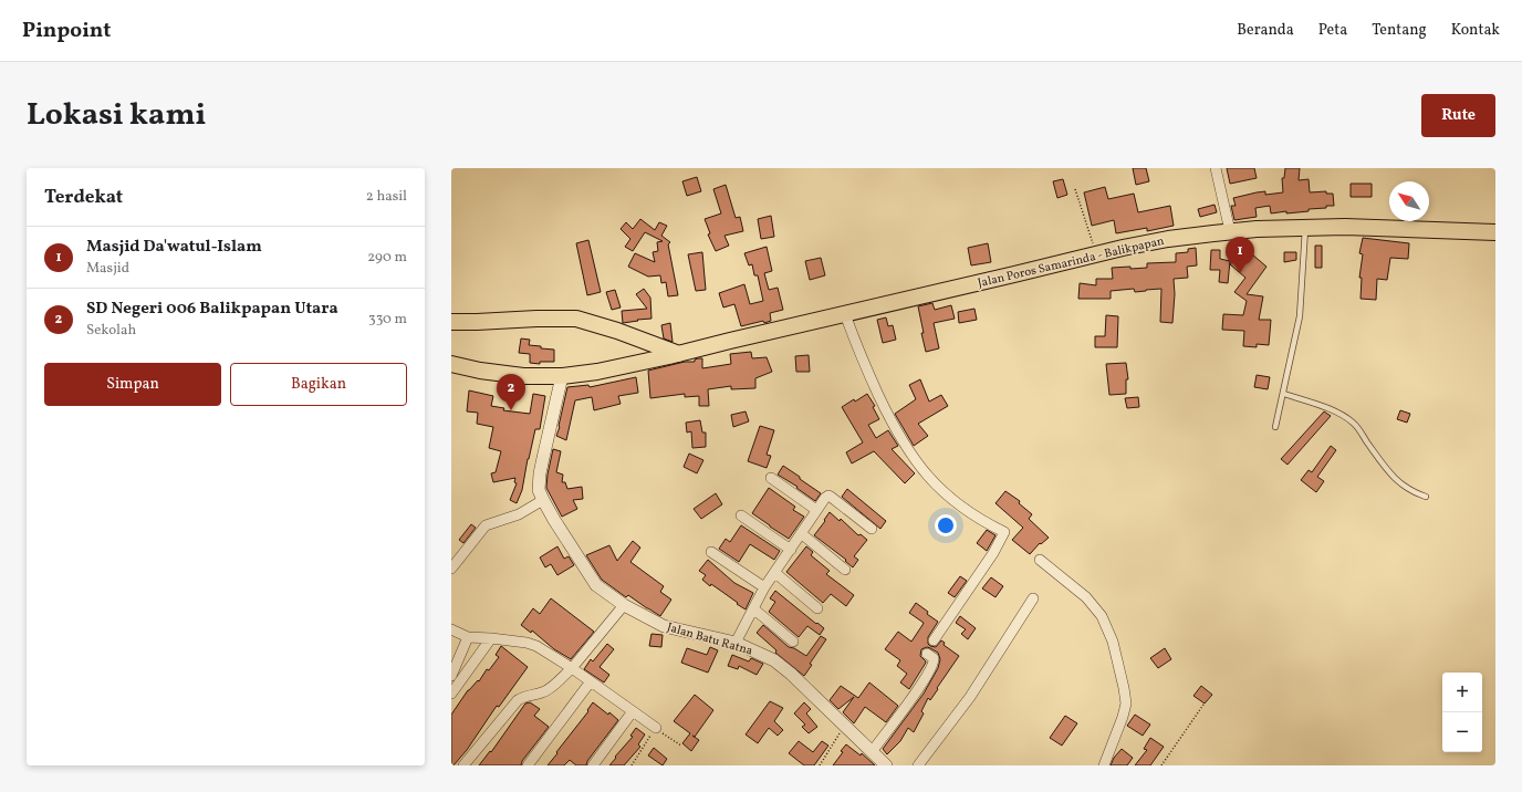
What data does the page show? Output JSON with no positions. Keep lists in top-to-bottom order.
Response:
{
  "streets": {
    "highway": ["Jalan Poros Samarinda - Balikpapan"],
    "street": ["Jalan Batu Ratna"]
  },
  "crossings": [
    ["Jalan Poros Samarinda - Balikpapan", "Jalan Batu Ratna"]
  ],
  "north": "top left",
  "page": {
    "header": "Pinpoint",
    "nav": [
      "Beranda",
      "Peta",
      "Tentang",
      "Kontak"
    ],
    "title": "Lokasi kami",
    "buttons": [
      "Rute",
      ["Simpan", "Bagikan"]
    ],
    "heading": ["Terdekat", "2 hasil"],
    "list": [
      {
        "mark": "1",
        "name": "Masjid Da'watul-Islam",
        "note": "Masjid",
        "value": "290 m"
      },
      {
        "mark": "2",
        "name": "SD Negeri 006 Balikpapan Utara",
        "note": "Sekolah",
        "value": "330 m"
      }
    ],
    "pins": ["1", "2"],
    "map_buttons": ["+", "−"]
  }
}
